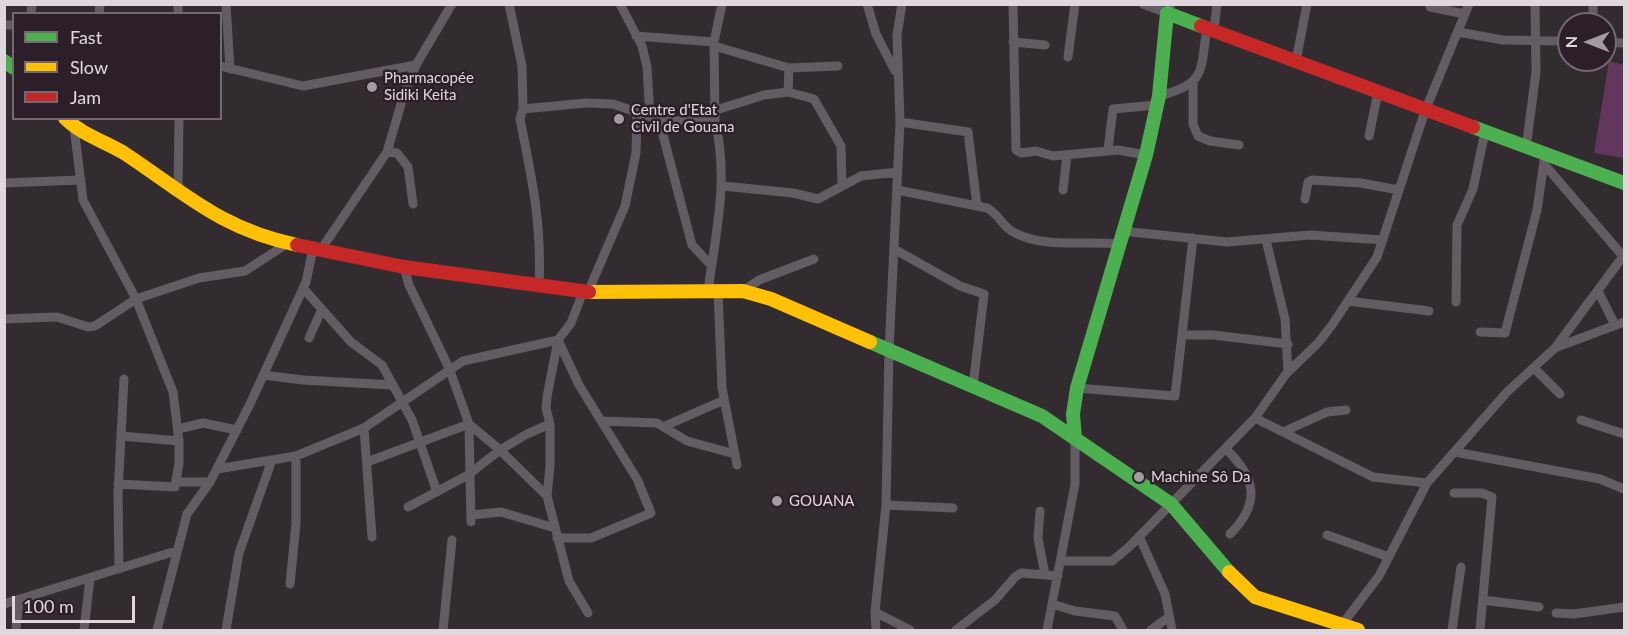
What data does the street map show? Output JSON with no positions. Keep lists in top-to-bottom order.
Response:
{
  "places": [
    "Pharmacopée Sidiki Keita",
    "Centre d'Etat Civil de Gouana",
    "Machine Sô Da",
    "GOUANA"
  ],
  "legend": ["Fast", "Slow", "Jam"],
  "scale_bar": "100 m",
  "north": "left"
}
